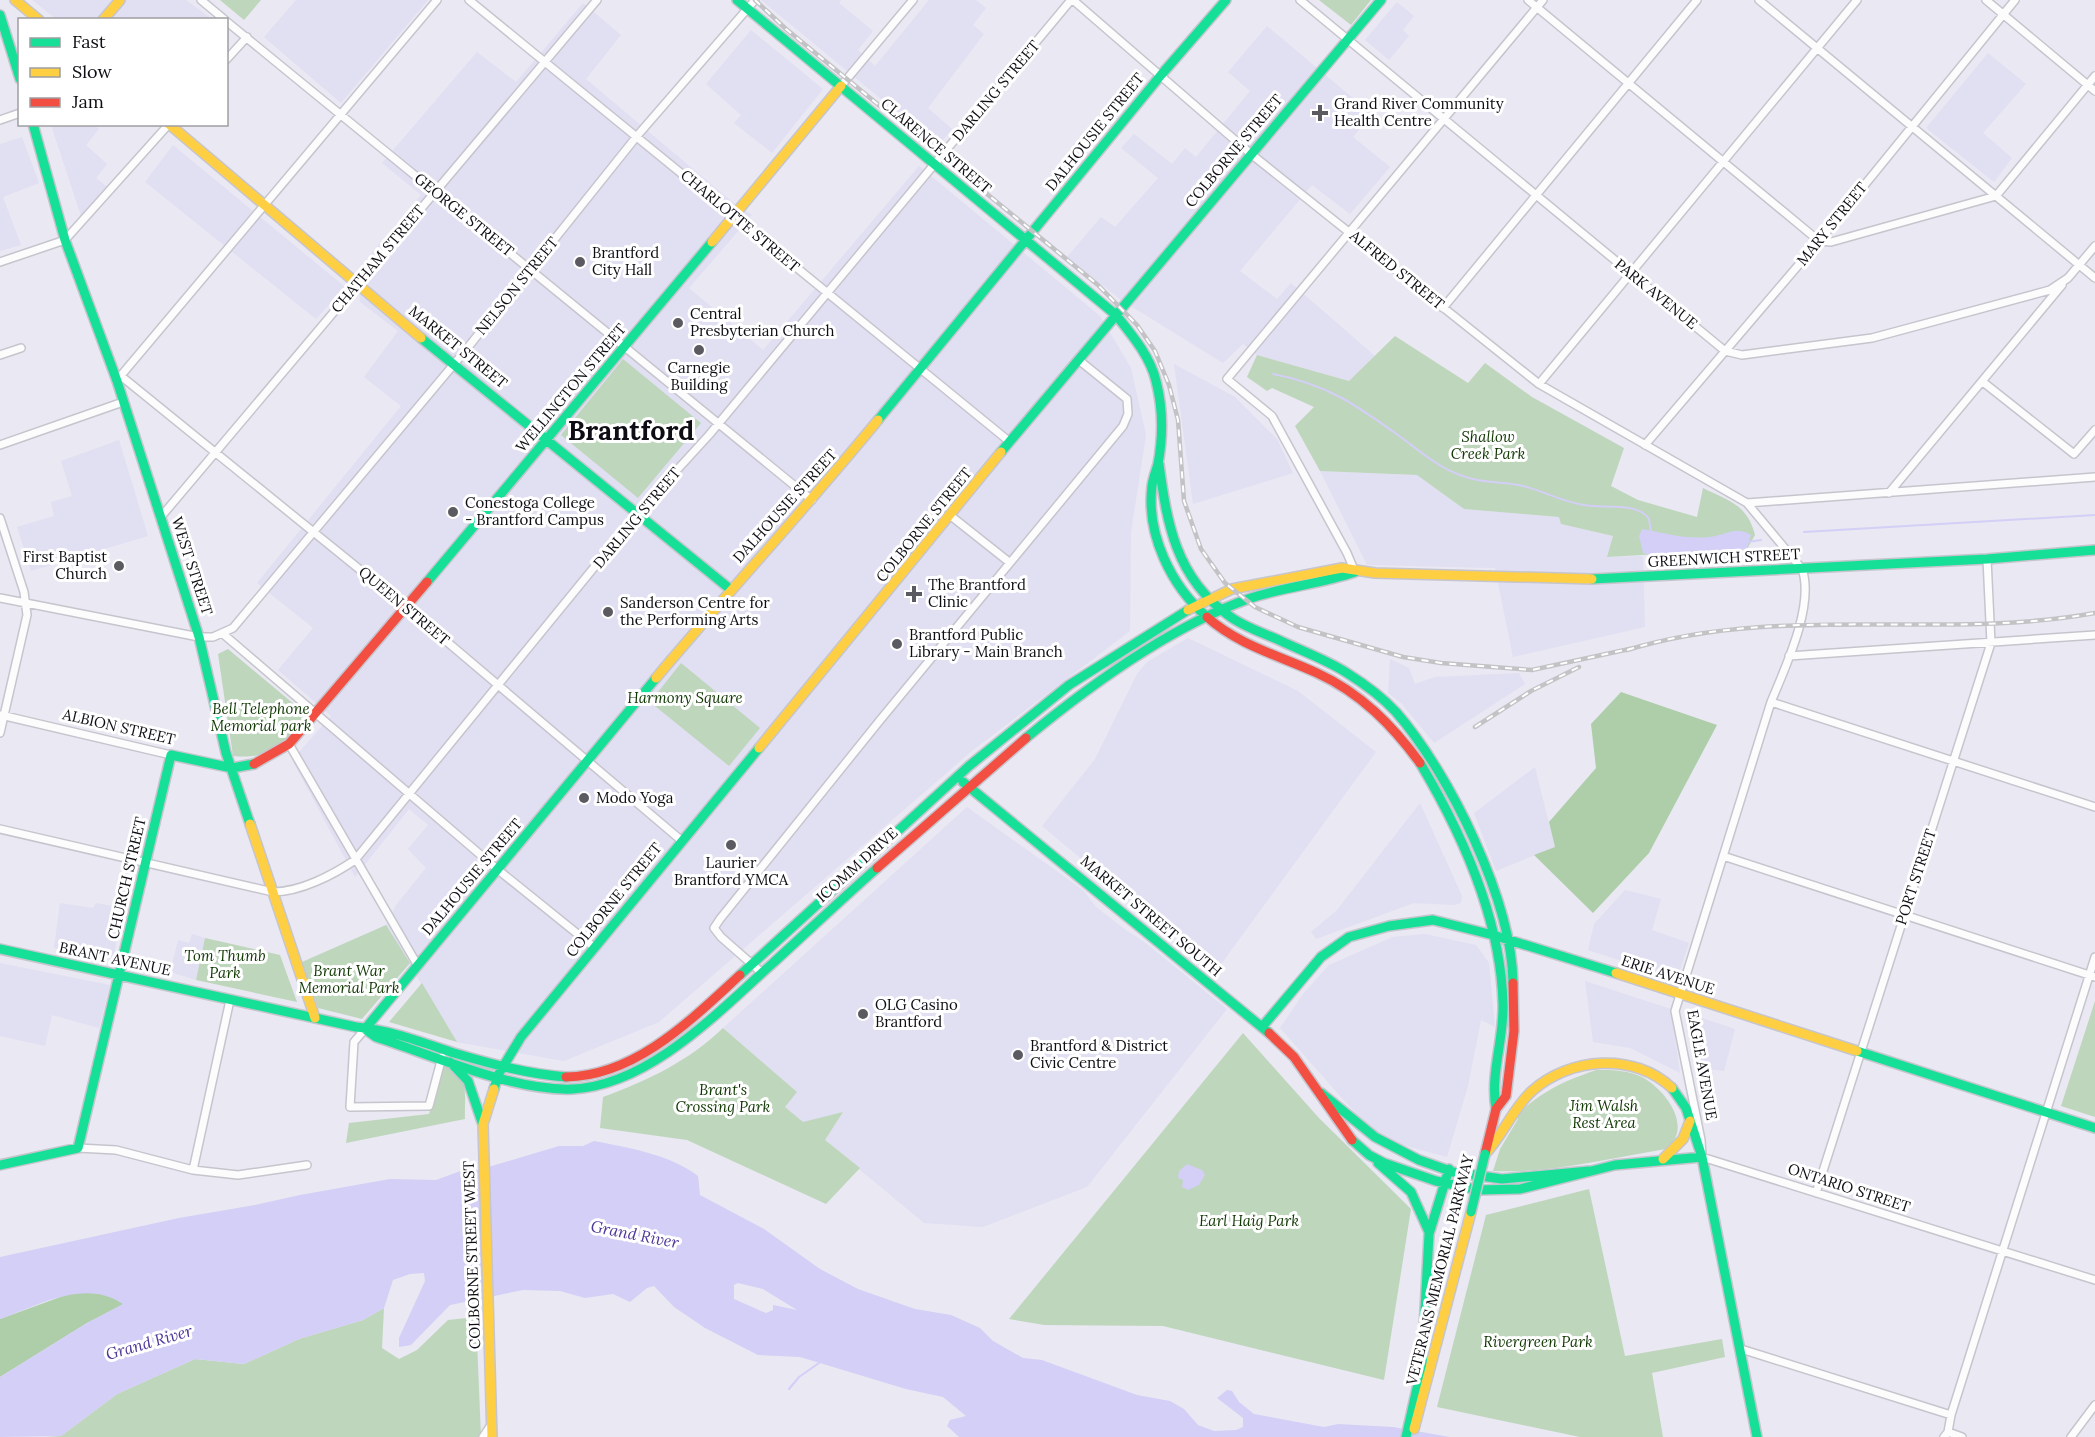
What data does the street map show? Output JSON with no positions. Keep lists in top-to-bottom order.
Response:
{
  "streets": {
    "main road": [
      "DALHOUSIE STREET",
      "CLARENCE STREET",
      "COLBORNE STREET",
      "MARKET STREET",
      "WELLINGTON STREET",
      "GREENWICH STREET",
      "WEST STREET",
      "ALBION STREET",
      "ICOMM DRIVE",
      "CHURCH STREET",
      "MARKET STREET SOUTH",
      "BRANT AVENUE",
      "ERIE AVENUE",
      "EAGLE AVENUE",
      "ONTARIO STREET",
      "COLBORNE STREET WEST",
      "VETERANS MEMORIAL PARKWAY"
    ],
    "street": [
      "DARLING STREET",
      "GEORGE STREET",
      "CHARLOTTE STREET",
      "MARY STREET",
      "CHATHAM STREET",
      "ALFRED STREET",
      "NELSON STREET",
      "PARK AVENUE",
      "QUEEN STREET",
      "PORT STREET"
    ]
  },
  "crossings": [
    ["DARLING STREET", "CLARENCE STREET"],
    ["DARLING STREET", "GEORGE STREET"],
    ["DARLING STREET", "CHARLOTTE STREET"],
    ["DARLING STREET", "ALFRED STREET"],
    ["DARLING STREET", "MARKET STREET"],
    ["DARLING STREET", "WEST STREET"],
    ["DARLING STREET", "QUEEN STREET"],
    ["DALHOUSIE STREET", "CLARENCE STREET"],
    ["DALHOUSIE STREET", "GEORGE STREET"],
    ["DALHOUSIE STREET", "CHARLOTTE STREET"],
    ["DALHOUSIE STREET", "ALFRED STREET"],
    ["DALHOUSIE STREET", "MARKET STREET"],
    ["DALHOUSIE STREET", "QUEEN STREET"],
    ["DALHOUSIE STREET", "BRANT AVENUE"],
    ["CLARENCE STREET", "COLBORNE STREET"],
    ["CLARENCE STREET", "NELSON STREET"],
    ["CLARENCE STREET", "WELLINGTON STREET"],
    ["CLARENCE STREET", "VETERANS MEMORIAL PARKWAY"],
    ["COLBORNE STREET", "CHARLOTTE STREET"],
    ["COLBORNE STREET", "ALFRED STREET"],
    ["COLBORNE STREET", "PARK AVENUE"],
    ["COLBORNE STREET", "QUEEN STREET"],
    ["COLBORNE STREET", "ICOMM DRIVE"],
    ["COLBORNE STREET", "BRANT AVENUE"],
    ["COLBORNE STREET", "COLBORNE STREET WEST"],
    ["GEORGE STREET", "CHATHAM STREET"],
    ["GEORGE STREET", "NELSON STREET"],
    ["GEORGE STREET", "WELLINGTON STREET"],
    ["CHARLOTTE STREET", "CHATHAM STREET"],
    ["CHARLOTTE STREET", "NELSON STREET"],
    ["CHARLOTTE STREET", "WELLINGTON STREET"],
    ["MARY STREET", "ALFRED STREET"],
    ["MARY STREET", "PARK AVENUE"],
    ["CHATHAM STREET", "MARKET STREET"],
    ["CHATHAM STREET", "WEST STREET"],
    ["CHATHAM STREET", "QUEEN STREET"],
    ["ALFRED STREET", "GREENWICH STREET"],
    ["ALFRED STREET", "EAGLE AVENUE"],
    ["NELSON STREET", "MARKET STREET"],
    ["NELSON STREET", "WEST STREET"],
    ["NELSON STREET", "QUEEN STREET"],
    ["MARKET STREET", "WELLINGTON STREET"],
    ["WELLINGTON STREET", "WEST STREET"],
    ["WELLINGTON STREET", "QUEEN STREET"],
    ["WELLINGTON STREET", "ALBION STREET"],
    ["GREENWICH STREET", "ICOMM DRIVE"],
    ["GREENWICH STREET", "PORT STREET"],
    ["GREENWICH STREET", "EAGLE AVENUE"],
    ["GREENWICH STREET", "VETERANS MEMORIAL PARKWAY"],
    ["WEST STREET", "QUEEN STREET"],
    ["WEST STREET", "ALBION STREET"],
    ["WEST STREET", "BRANT AVENUE"],
    ["ALBION STREET", "CHURCH STREET"],
    ["ICOMM DRIVE", "MARKET STREET SOUTH"],
    ["ICOMM DRIVE", "BRANT AVENUE"],
    ["ICOMM DRIVE", "COLBORNE STREET WEST"],
    ["ICOMM DRIVE", "VETERANS MEMORIAL PARKWAY"],
    ["PORT STREET", "ERIE AVENUE"],
    ["PORT STREET", "ONTARIO STREET"],
    ["CHURCH STREET", "BRANT AVENUE"],
    ["MARKET STREET SOUTH", "ERIE AVENUE"],
    ["MARKET STREET SOUTH", "ONTARIO STREET"],
    ["BRANT AVENUE", "COLBORNE STREET WEST"],
    ["ERIE AVENUE", "EAGLE AVENUE"],
    ["ERIE AVENUE", "VETERANS MEMORIAL PARKWAY"],
    ["EAGLE AVENUE", "ONTARIO STREET"]
  ],
  "districts": ["Brantford"],
  "water": ["Grand River"],
  "parks": [
    "Shallow Creek Park",
    "Harmony Square",
    "Bell Telephone Memorial park",
    "Tom Thumb Park",
    "Brant War Memorial Park",
    "Brant's Crossing Park",
    "Jim Walsh Rest Area",
    "Earl Haig Park",
    "Rivergreen Park"
  ],
  "places": {
    "health": ["Grand River Community Health Centre", "The Brantford Clinic"],
    "other": [
      "Brantford City Hall",
      "Central Presbyterian Church",
      "Carnegie Building",
      "Conestoga College - Brantford Campus",
      "First Baptist Church",
      "Sanderson Centre for the Performing Arts",
      "Brantford Public Library - Main Branch",
      "Modo Yoga",
      "Laurier Brantford YMCA",
      "OLG Casino Brantford",
      "Brantford & District Civic Centre"
    ]
  },
  "legend": ["Fast", "Slow", "Jam"]
}
